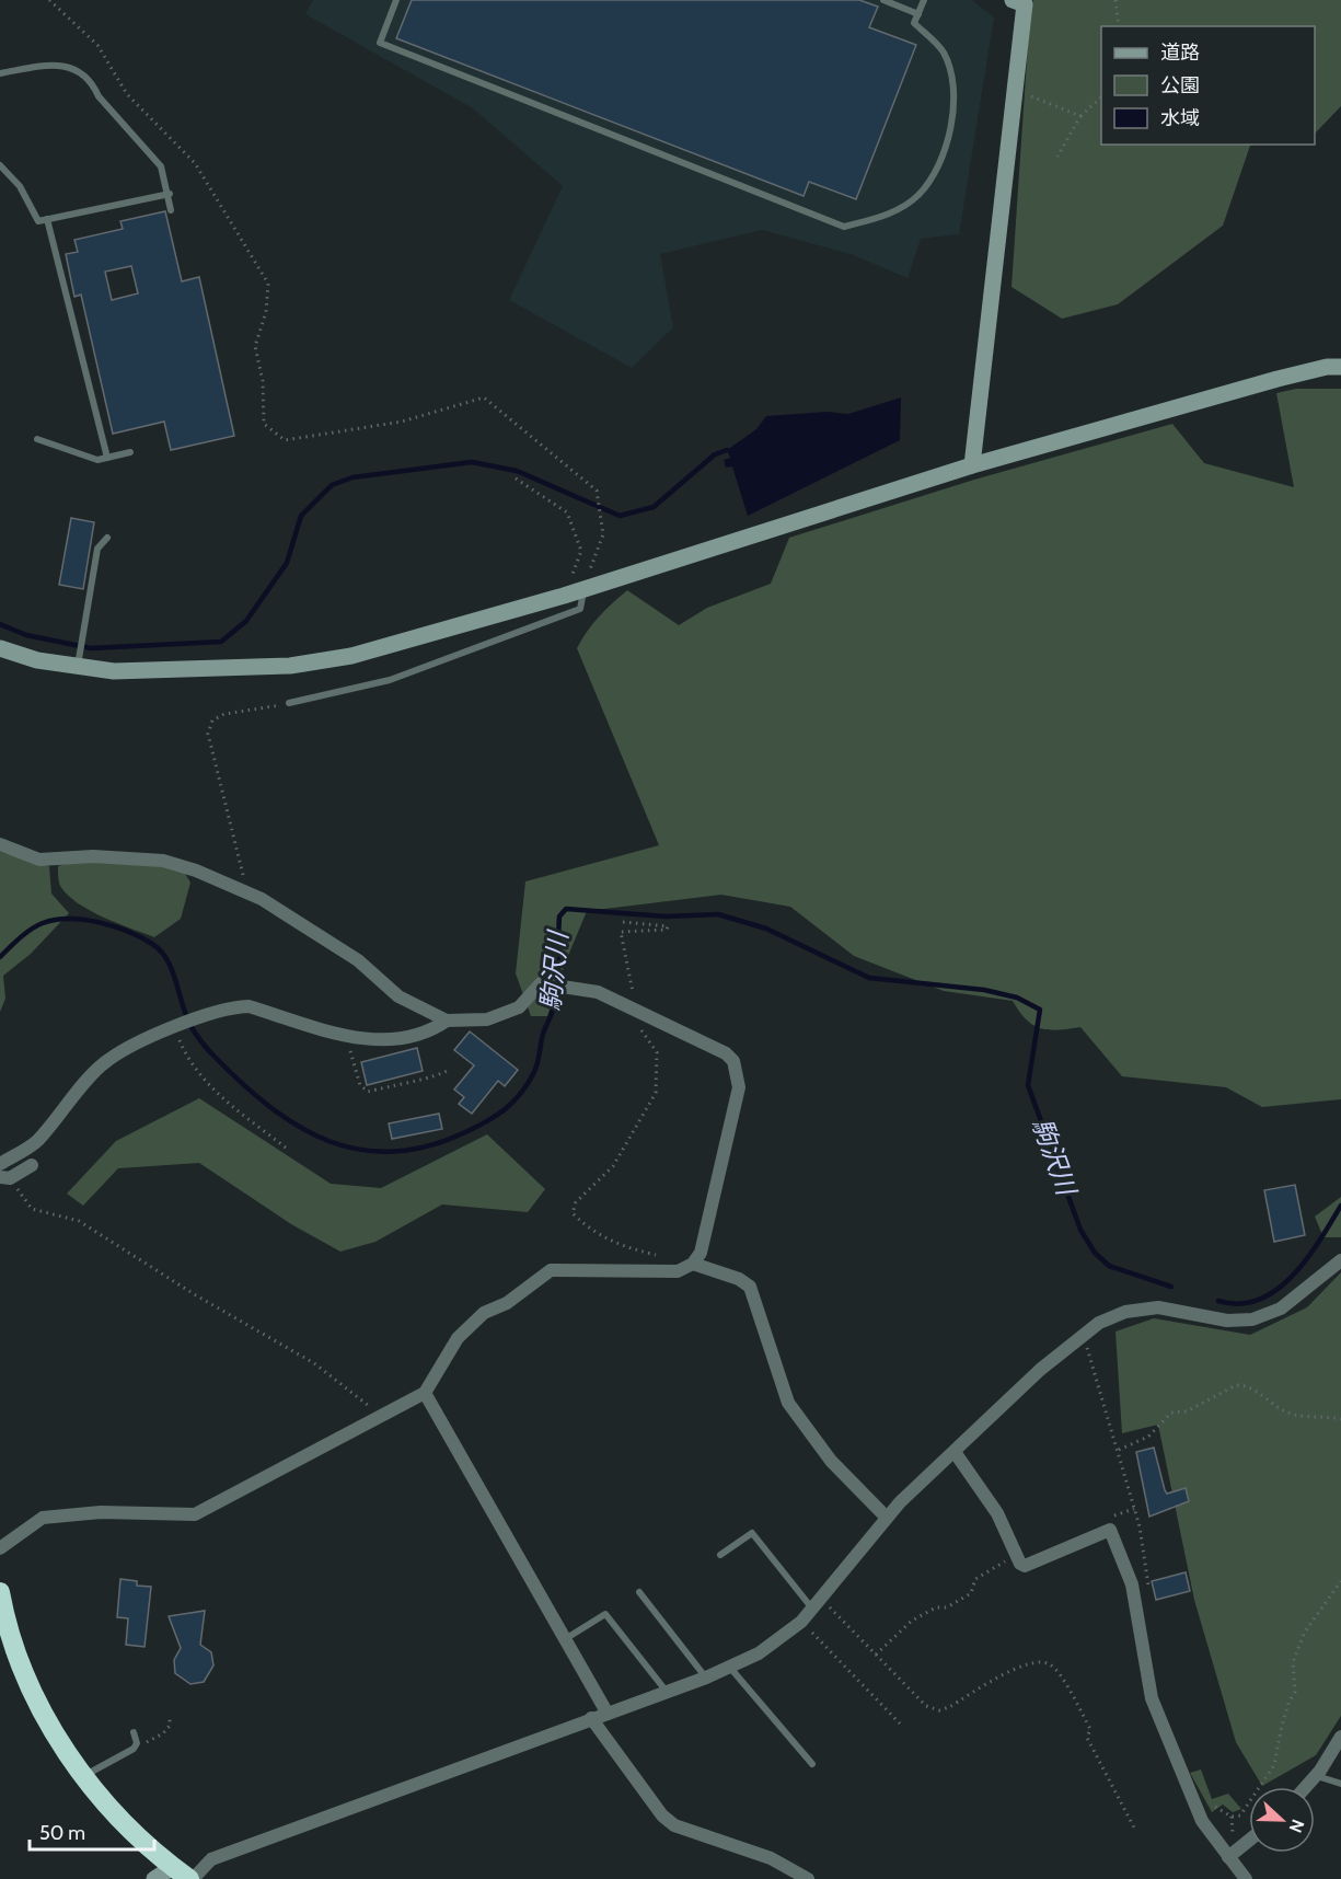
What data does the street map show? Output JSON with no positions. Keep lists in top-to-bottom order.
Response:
{
  "water": ["駒沢川"],
  "legend": ["道路", "公園", "水域"],
  "scale_bar": "50 m",
  "north": "right"
}
